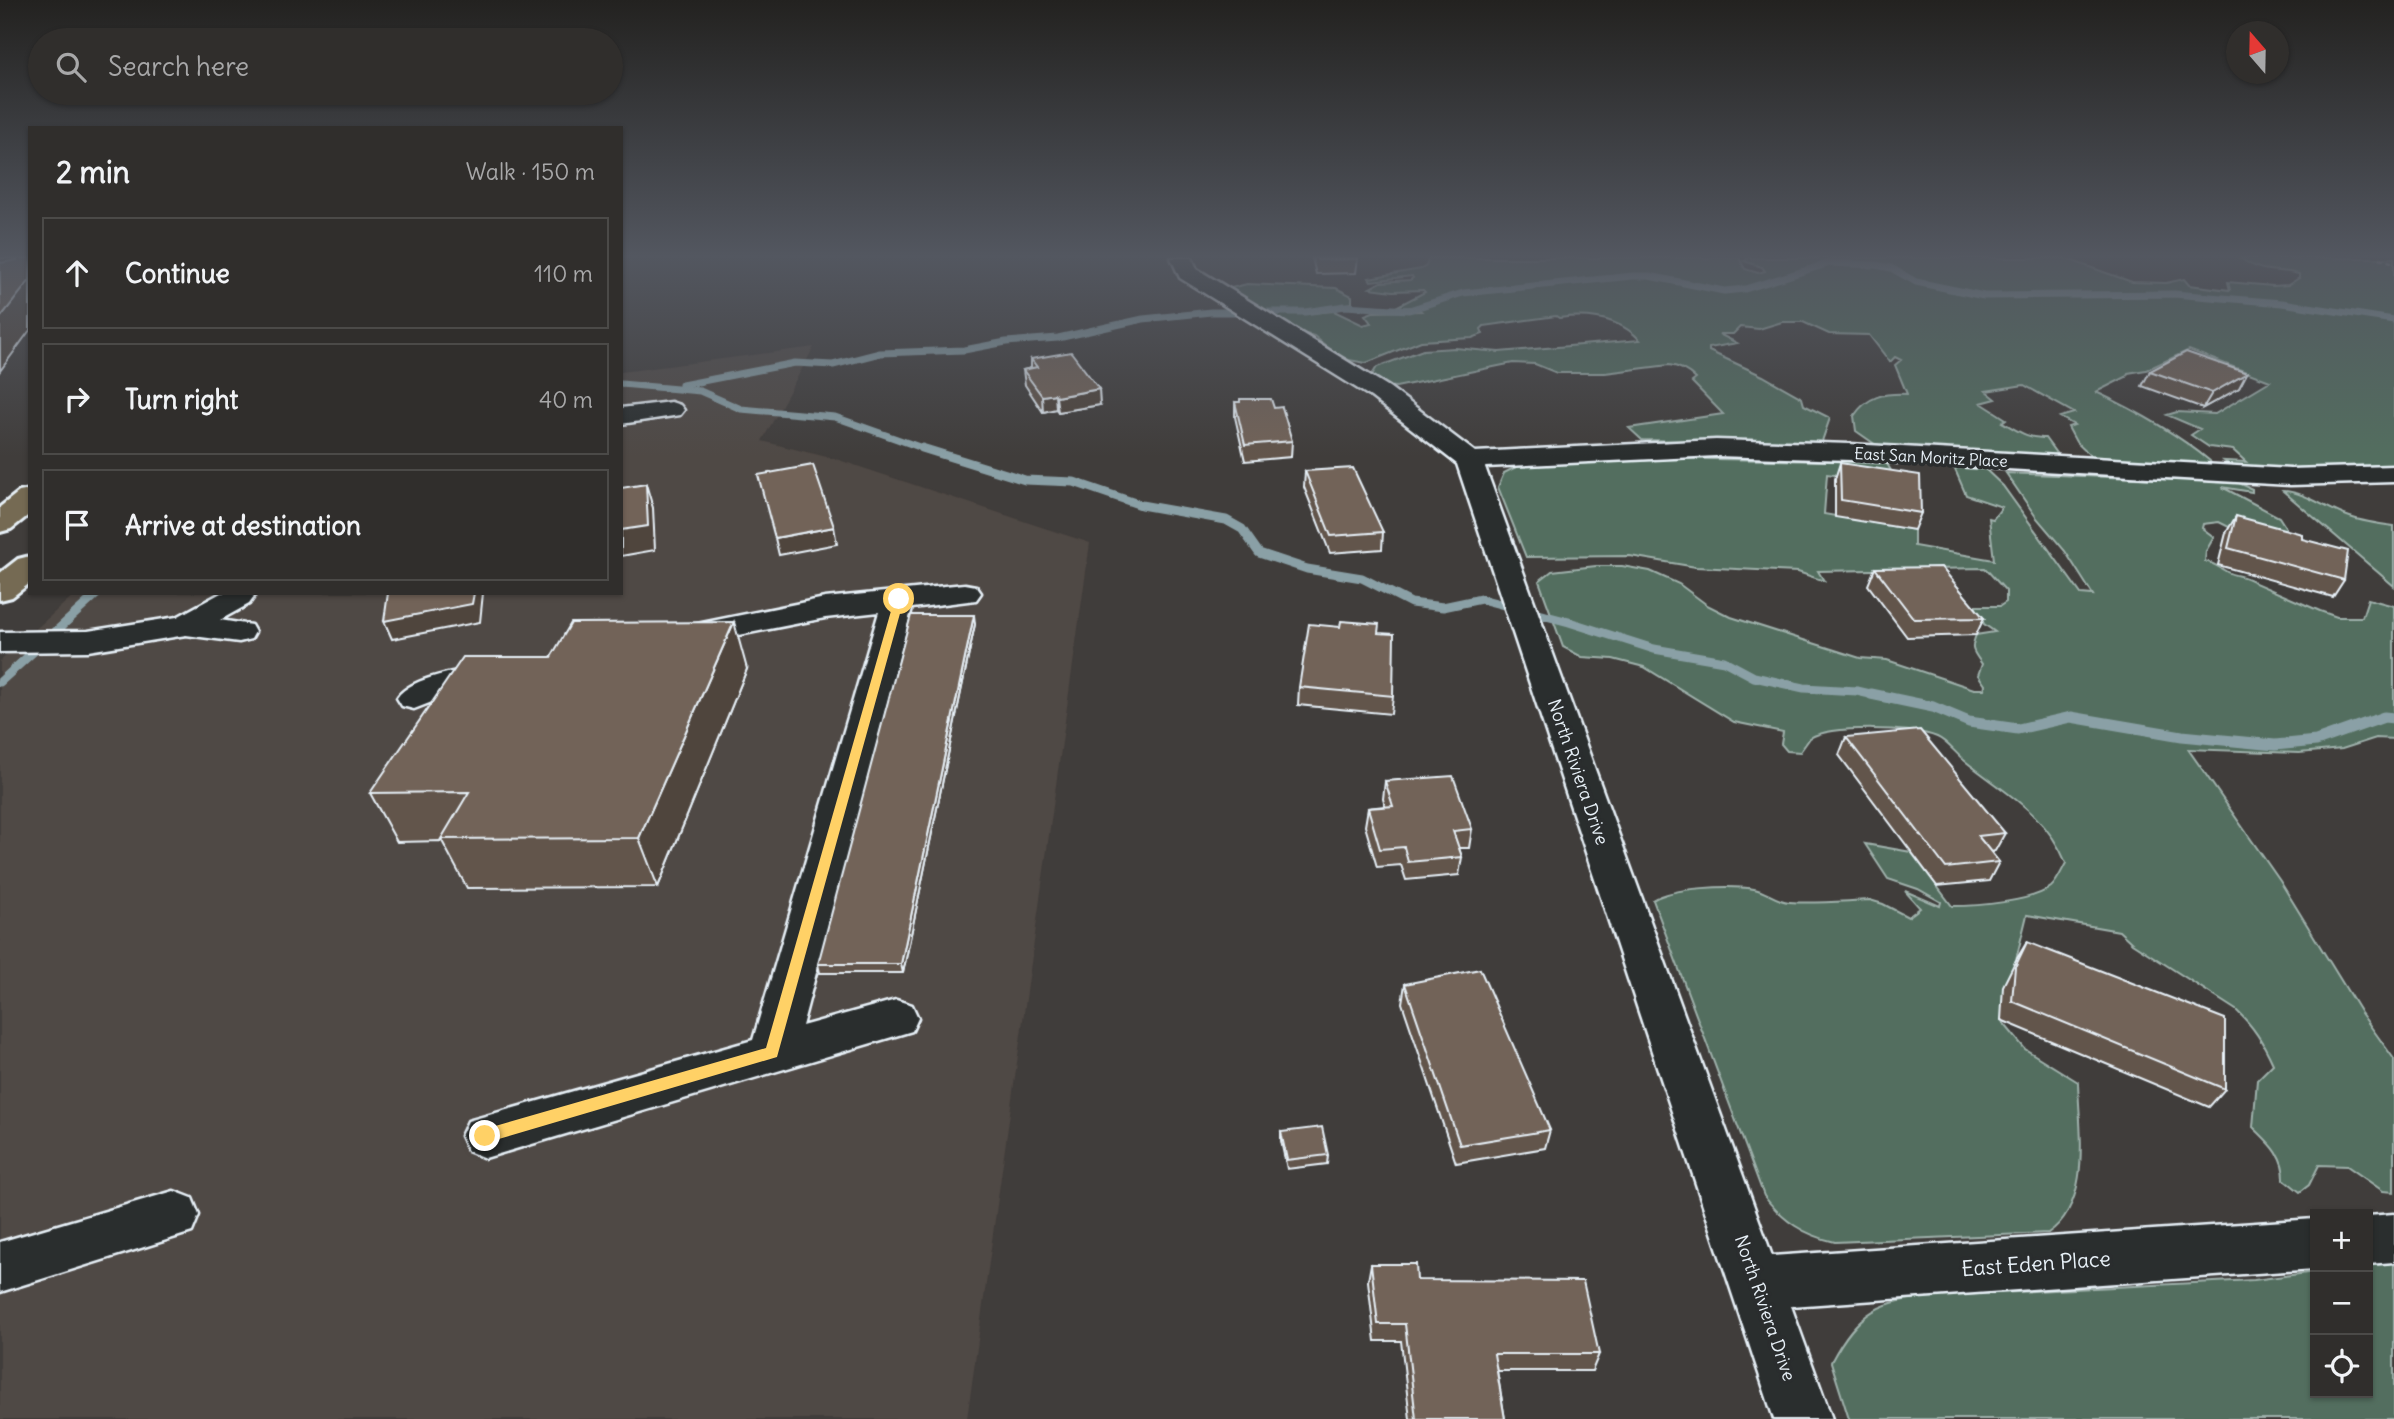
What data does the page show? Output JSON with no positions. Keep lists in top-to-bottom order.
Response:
{
  "streets": {
    "street": ["East San Moritz Place", "North Riviera Drive", "East Eden Place"]
  },
  "crossings": [
    ["East San Moritz Place", "North Riviera Drive"],
    ["North Riviera Drive", "East Eden Place"]
  ],
  "north": "top",
  "page": {
    "search": "Search here",
    "heading": ["2 min", "Walk · 150 m"],
    "list": [
      ["Continue", "110 m"],
      ["Turn right", "40 m"],
      "Arrive at destination"
    ],
    "map_buttons": ["+", "−"]
  }
}
